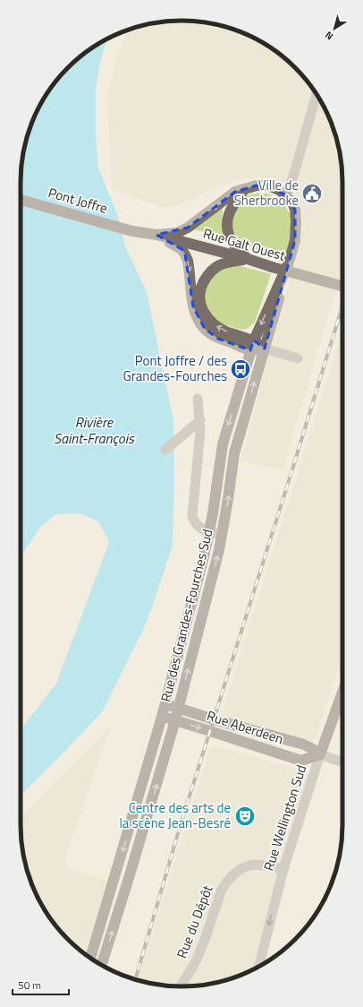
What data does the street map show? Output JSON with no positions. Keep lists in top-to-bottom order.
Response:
{
  "streets": {
    "main road": [
      "Pont Joffre",
      "Rue Galt Ouest",
      "Rue des Grandes-Fourches Sud",
      "Rue Aberdeen",
      "Rue Wellington Sud"
    ],
    "street": ["Rue du Dépôt"]
  },
  "crossings": [
    ["Pont Joffre", "Rue Galt Ouest"],
    ["Rue des Grandes-Fourches Sud", "Rue Aberdeen"],
    ["Rue Aberdeen", "Rue Wellington Sud"],
    ["Rue Wellington Sud", "Rue du Dépôt"]
  ],
  "water": ["Rivière Saint-François"],
  "places": {
    "public building": ["Ville de Sherbrooke"],
    "bus stop": ["Pont Joffre / des Grandes-Fourches"],
    "theatre": ["Centre des arts de la scène Jean-Besré"]
  },
  "scale_bar": "50 m",
  "north": "bottom left"
}
